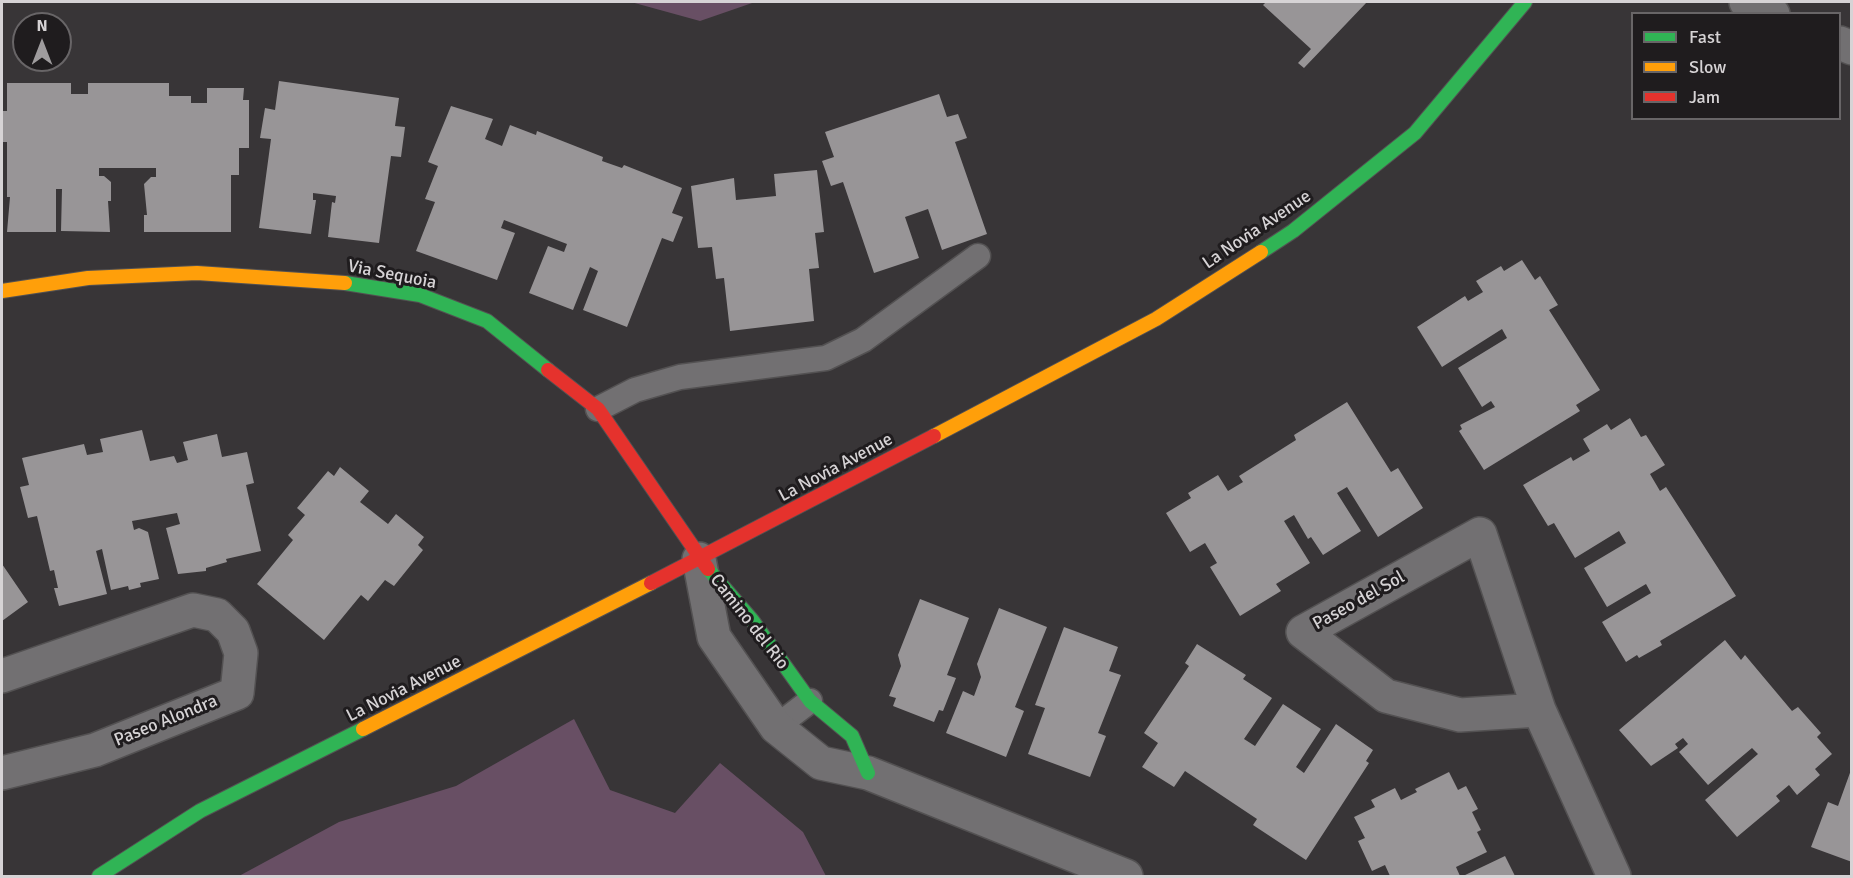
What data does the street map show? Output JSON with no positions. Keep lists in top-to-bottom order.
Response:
{
  "streets": {
    "main road": ["La Novia Avenue", "Via Sequoia", "Camino del Rio"],
    "street": ["Paseo del Sol", "Paseo Alondra"]
  },
  "crossings": [
    ["La Novia Avenue", "Via Sequoia"],
    ["La Novia Avenue", "Camino del Rio"],
    ["Via Sequoia", "Camino del Rio"]
  ],
  "legend": ["Fast", "Slow", "Jam"],
  "north": "top"
}
